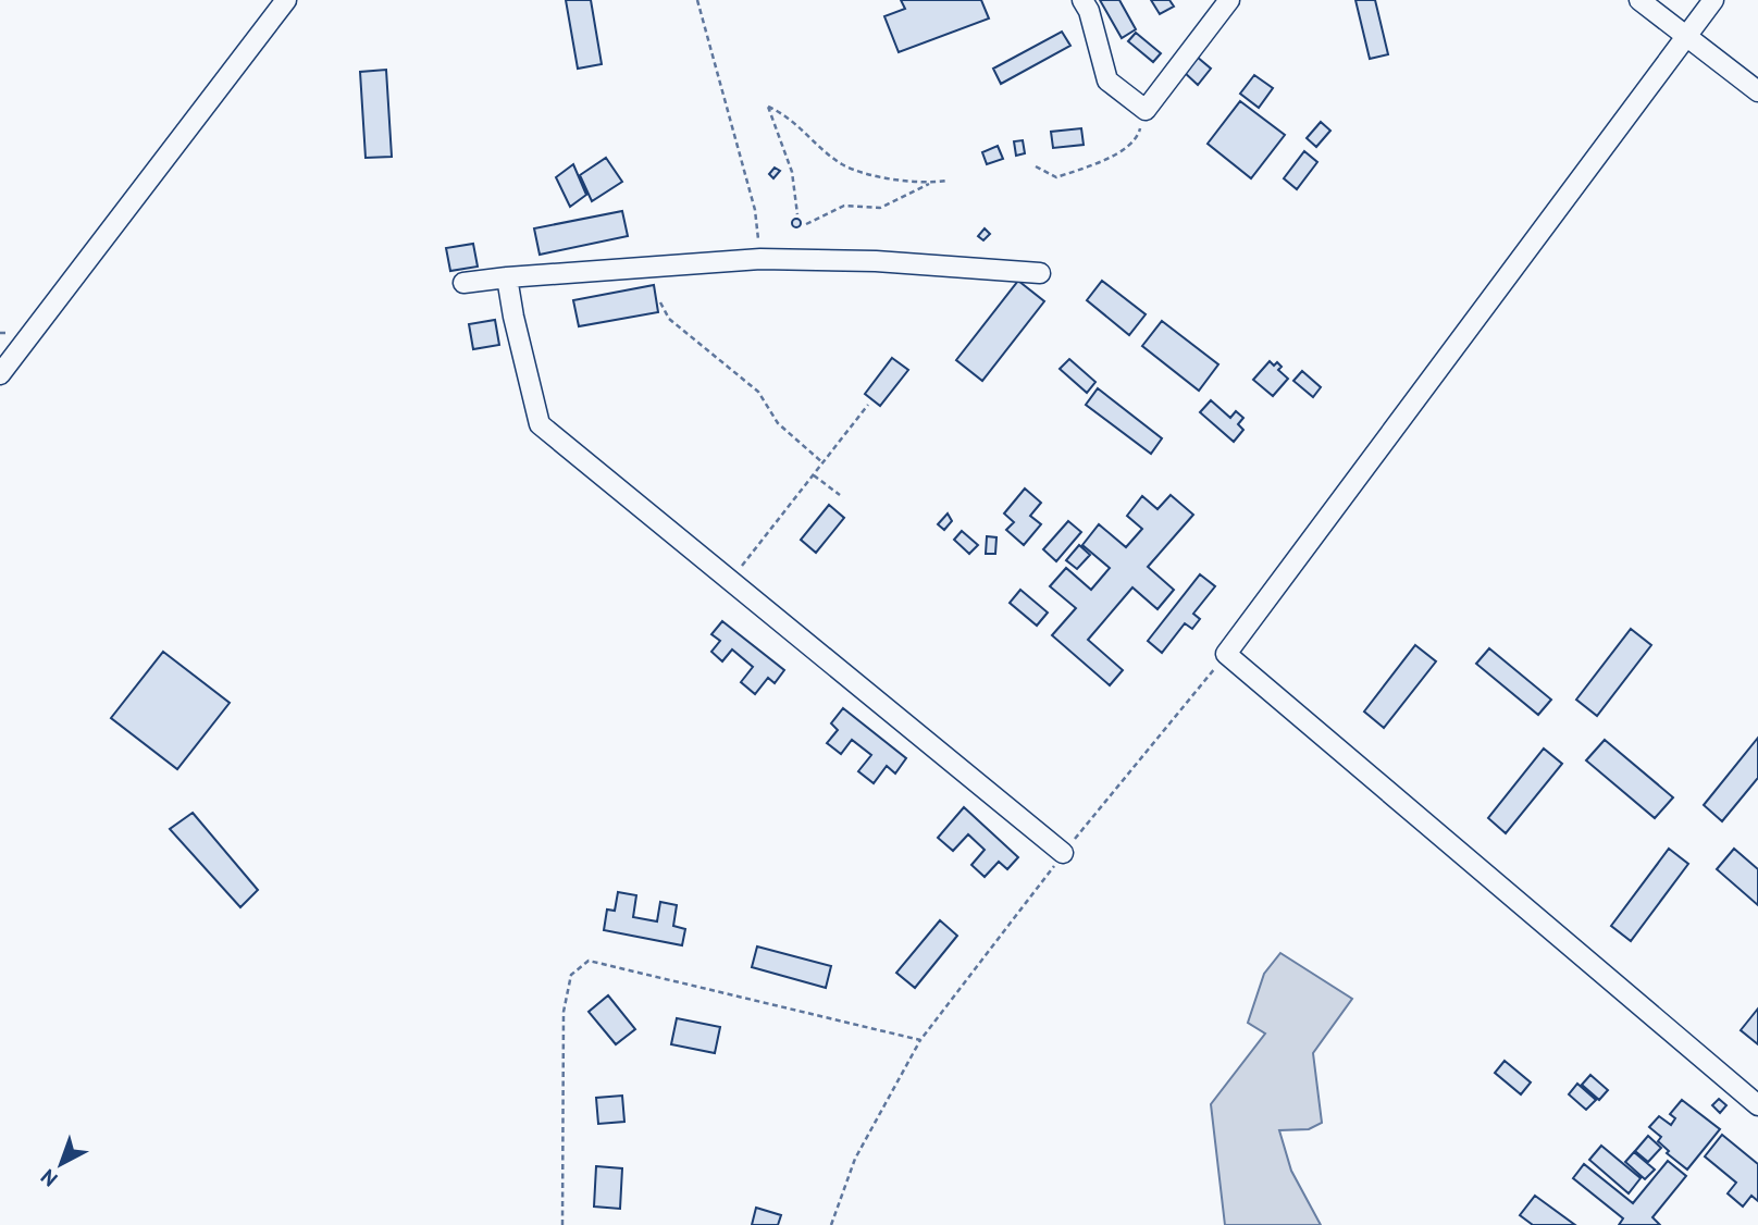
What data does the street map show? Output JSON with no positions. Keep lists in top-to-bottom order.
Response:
{
  "north": "bottom left"
}
